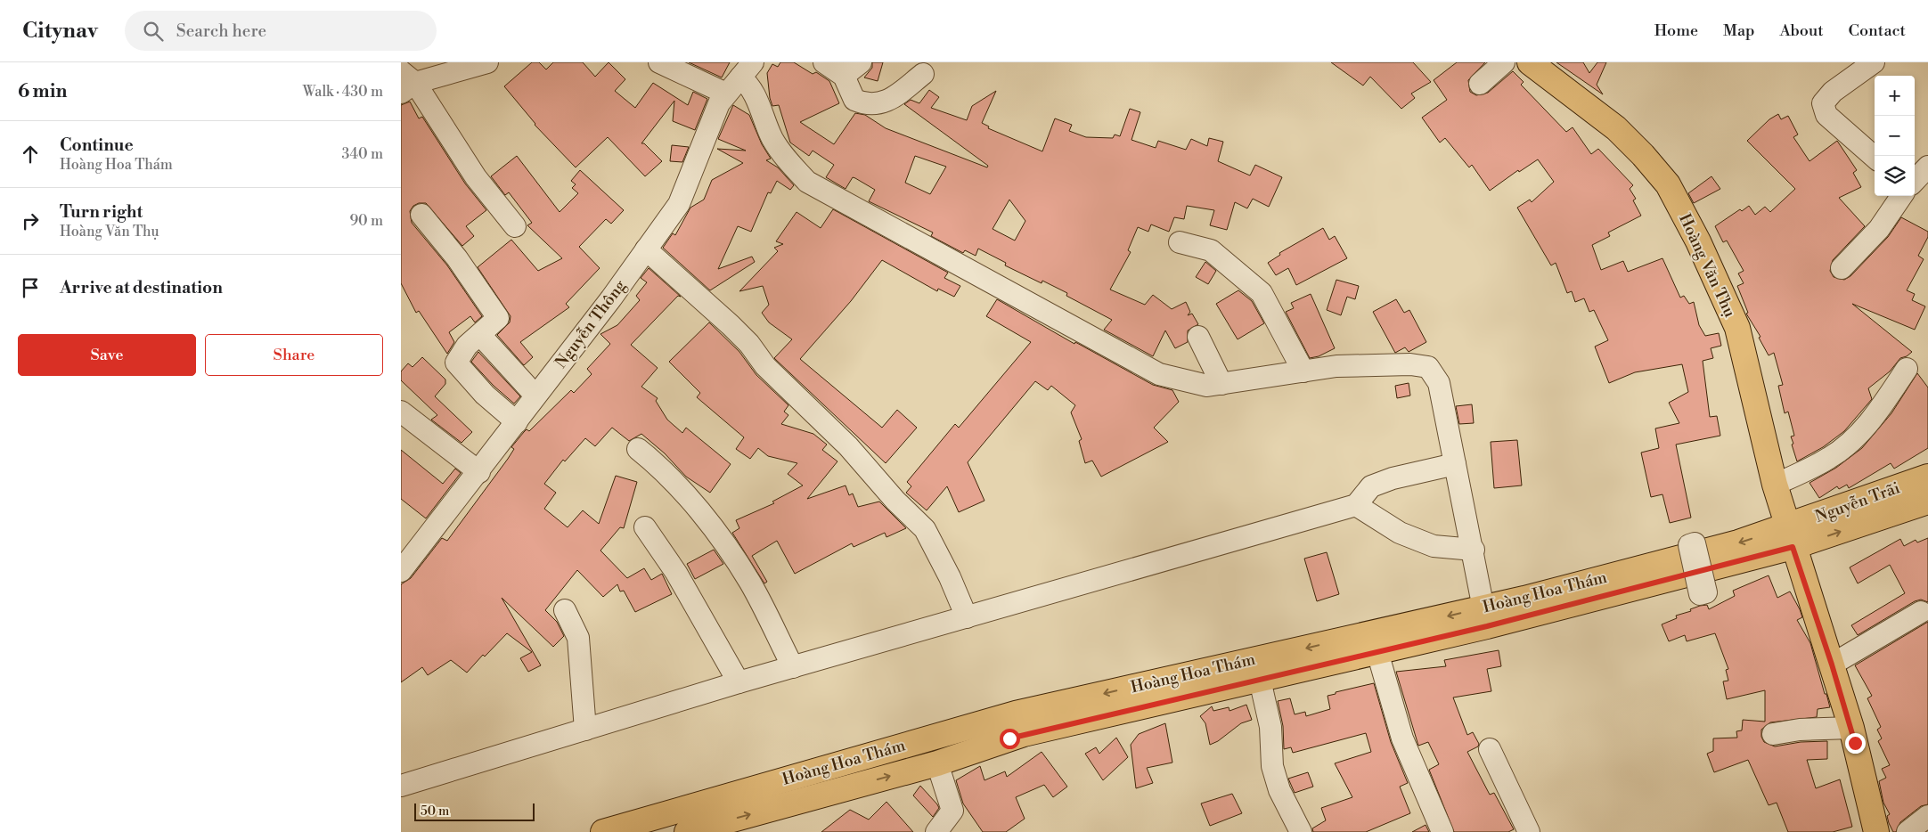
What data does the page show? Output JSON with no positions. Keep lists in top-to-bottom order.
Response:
{
  "streets": {
    "main road": ["Hoàng Văn Thụ", "Nguyễn Trãi", "Hoàng Hoa Thám"],
    "street": ["Nguyễn Thông"]
  },
  "crossings": [
    ["Hoàng Văn Thụ", "Nguyễn Trãi"],
    ["Hoàng Văn Thụ", "Hoàng Hoa Thám"],
    ["Nguyễn Trãi", "Hoàng Hoa Thám"]
  ],
  "scale_bar": "50 m",
  "page": {
    "header": "Citynav",
    "search": "Search here",
    "nav": [
      "Home",
      "Map",
      "About",
      "Contact"
    ],
    "heading": ["6 min", "Walk · 430 m"],
    "map_buttons": ["+", "−"],
    "list": [
      ["Continue", "Hoàng Hoa Thám", "340 m"],
      ["Turn right", "Hoàng Văn Thụ", "90 m"],
      "Arrive at destination"
    ],
    "buttons": ["Save", "Share"],
    "scale": "50 m"
  }
}
